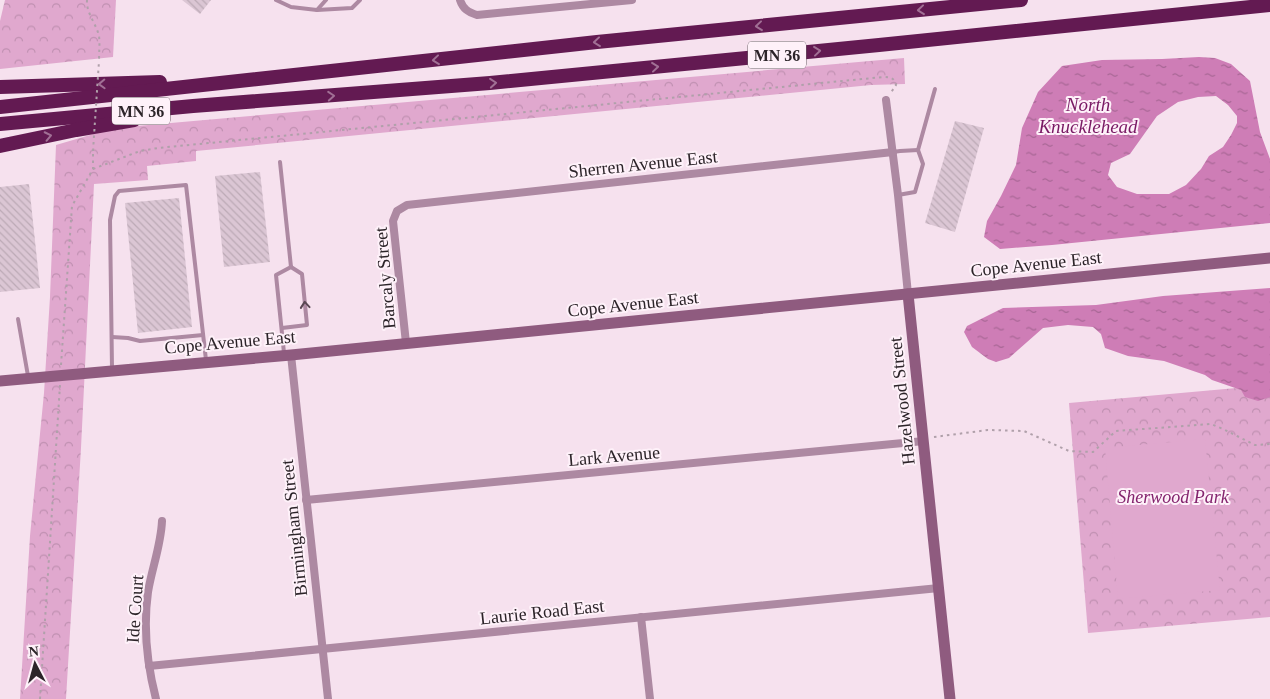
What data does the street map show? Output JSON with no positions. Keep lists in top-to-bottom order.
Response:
{
  "streets": {
    "highway": ["MN 36"],
    "street": [
      "Sherren Avenue East",
      "Cope Avenue East",
      "Barcaly Street",
      "Hazelwood Street",
      "Lark Avenue",
      "Birmingham Street",
      "Ide Court",
      "Laurie Road East"
    ]
  },
  "crossings": [
    ["Sherren Avenue East", "Barcaly Street"],
    ["Sherren Avenue East", "Hazelwood Street"],
    ["Cope Avenue East", "Barcaly Street"],
    ["Cope Avenue East", "Hazelwood Street"],
    ["Cope Avenue East", "Birmingham Street"],
    ["Hazelwood Street", "Lark Avenue"],
    ["Hazelwood Street", "Laurie Road East"],
    ["Lark Avenue", "Birmingham Street"],
    ["Birmingham Street", "Laurie Road East"],
    ["Ide Court", "Laurie Road East"]
  ],
  "water": ["North Knucklehead"],
  "parks": ["Sherwood Park"],
  "north": "top"
}
